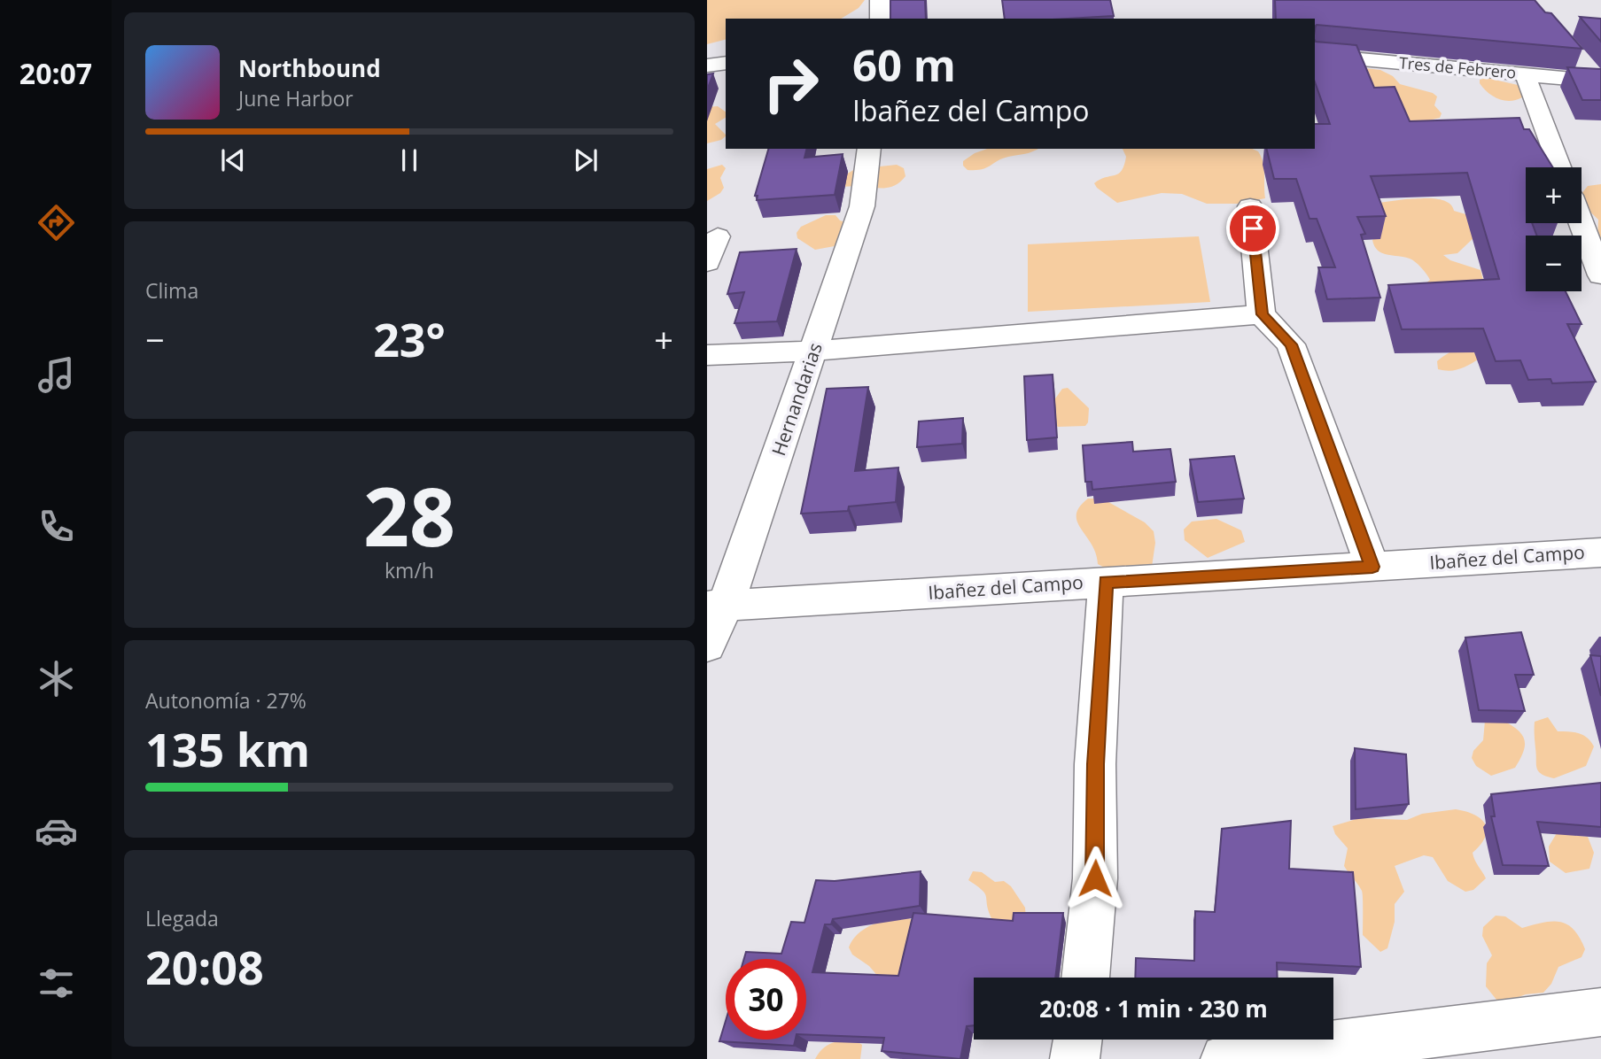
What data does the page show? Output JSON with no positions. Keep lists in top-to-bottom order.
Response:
{
  "streets": {
    "street": ["Tres de Febrero", "Hernandarias", "Ibañez del Campo"]
  },
  "crossings": [
    ["Hernandarias", "Ibañez del Campo"]
  ],
  "page": {
    "tabs": "20:07",
    "turn": ["60 m", "Ibañez del Campo"],
    "song": ["Northbound", "June Harbor"],
    "map_buttons": ["+", "−"],
    "tile": [
      "Clima",
      ["28", "km/h"],
      ["Autonomía · 27%", "135 km"],
      ["Llegada", "20:08"]
    ],
    "heat": ["−", "23°", "+"],
    "limit": "30",
    "trip": "20:08 · 1 min · 230 m"
  }
}
